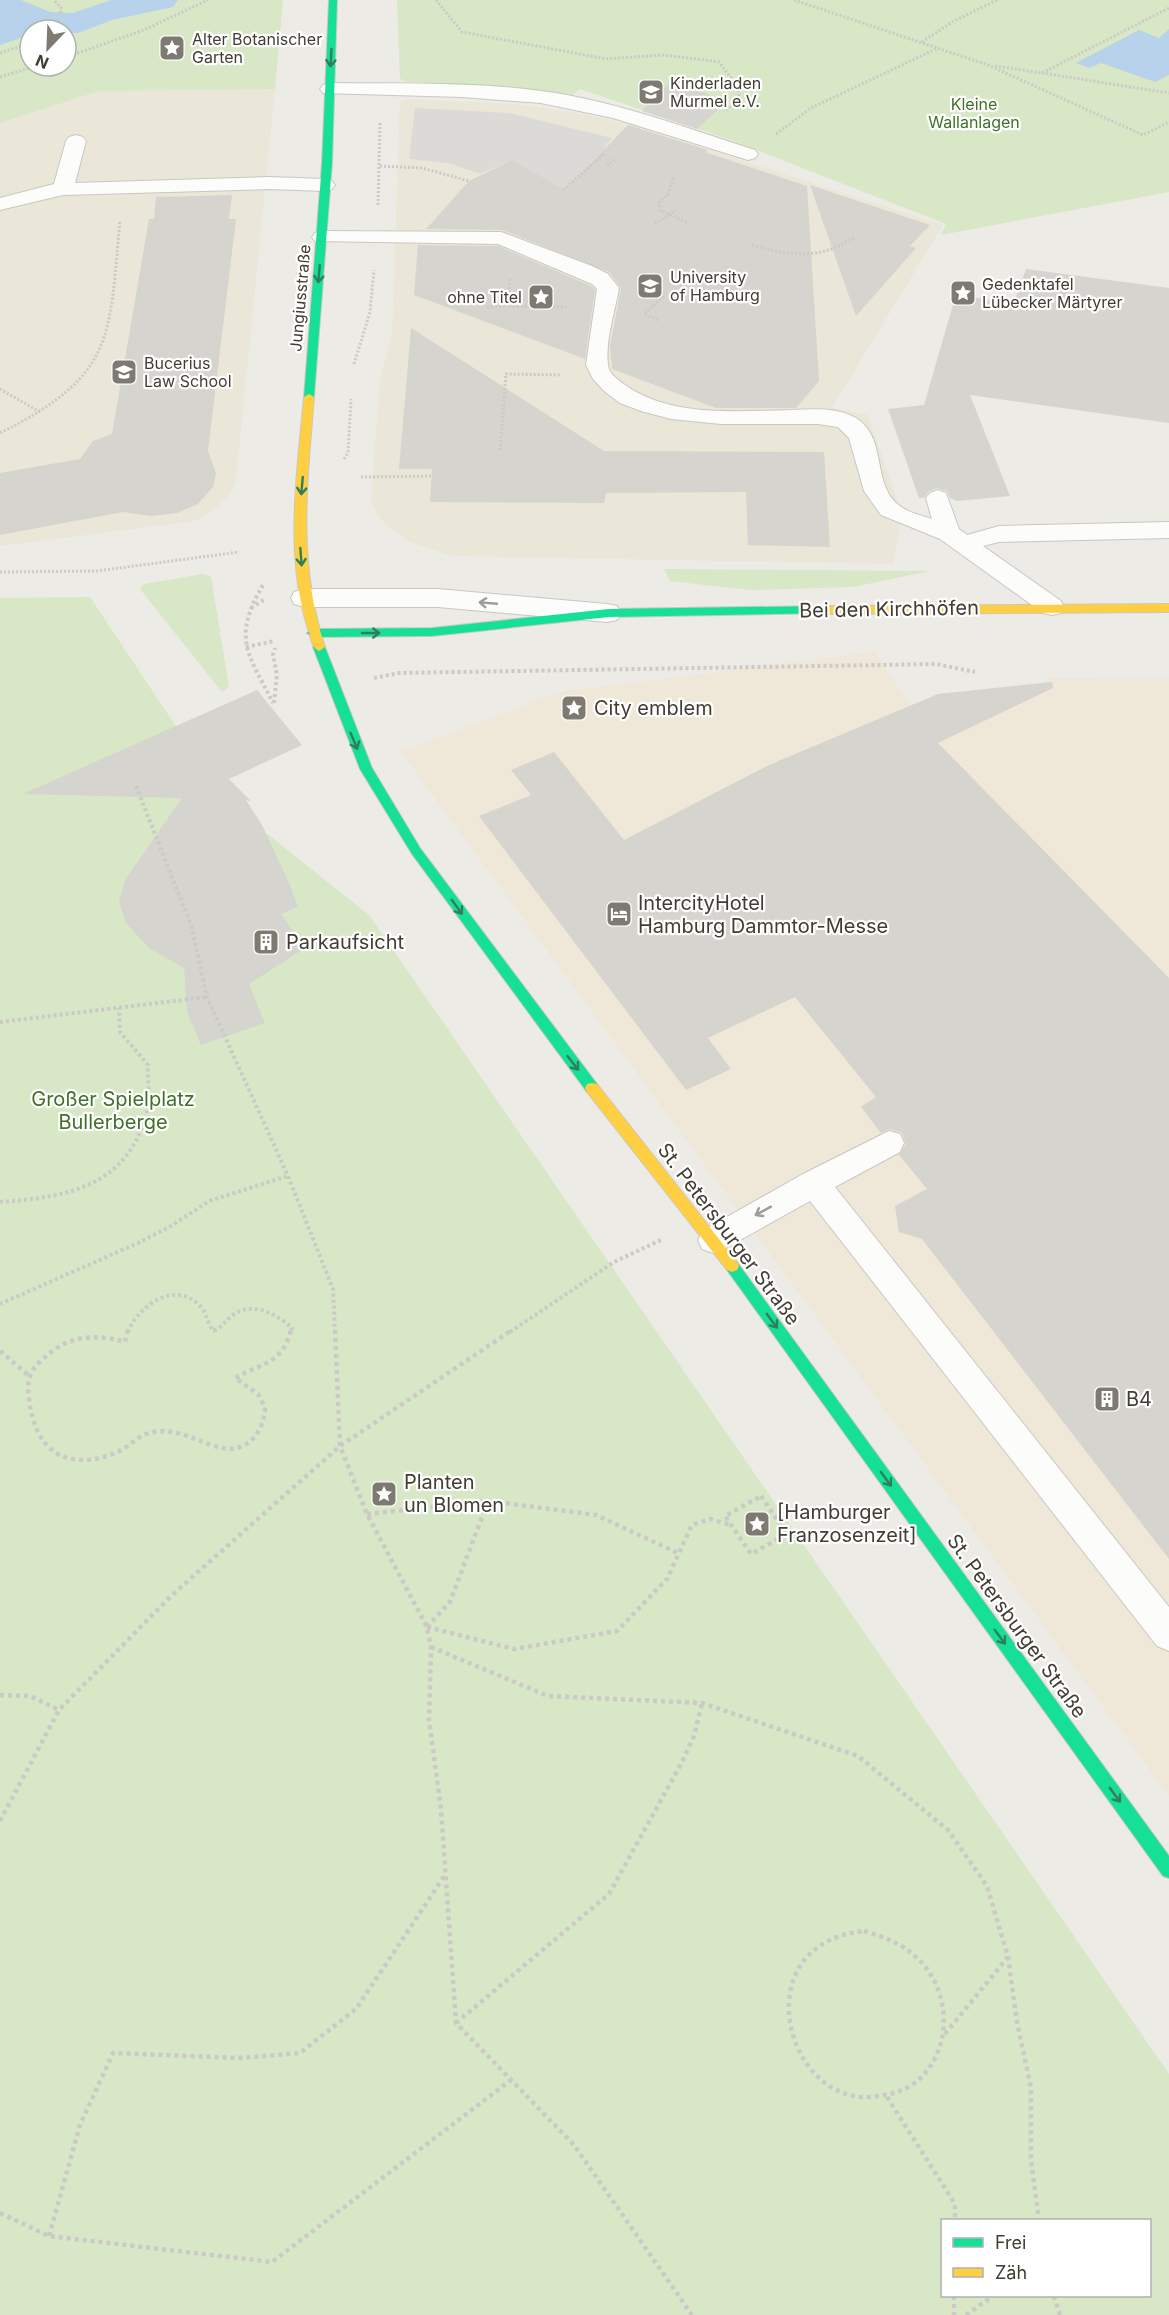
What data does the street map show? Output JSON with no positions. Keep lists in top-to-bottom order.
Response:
{
  "streets": {
    "street": ["Jungiusstraße", "Bei den Kirchhöfen", "St. Petersburger Straße"]
  },
  "crossings": [
    ["Jungiusstraße", "Bei den Kirchhöfen"],
    ["Jungiusstraße", "St. Petersburger Straße"],
    ["Bei den Kirchhöfen", "St. Petersburger Straße"]
  ],
  "one_way": ["Jungiusstraße", "St. Petersburger Straße"],
  "parks": ["Kleine Wallanlagen", "Großer Spielplatz Bullerberge"],
  "places": {
    "place": [
      "Alter Botanischer Garten",
      "Gedenktafel Lübecker Märtyrer",
      "ohne Titel",
      "City emblem",
      "Planten un Blomen",
      "[Hamburger Franzosenzeit]"
    ],
    "school or university": ["Kinderladen Murmel e.V.", "University of Hamburg", "Bucerius Law School"],
    "hotel": ["IntercityHotel Hamburg Dammtor-Messe"],
    "building": ["Parkaufsicht", "B4"]
  },
  "legend": ["Frei", "Zäh"],
  "north": "bottom left"
}
